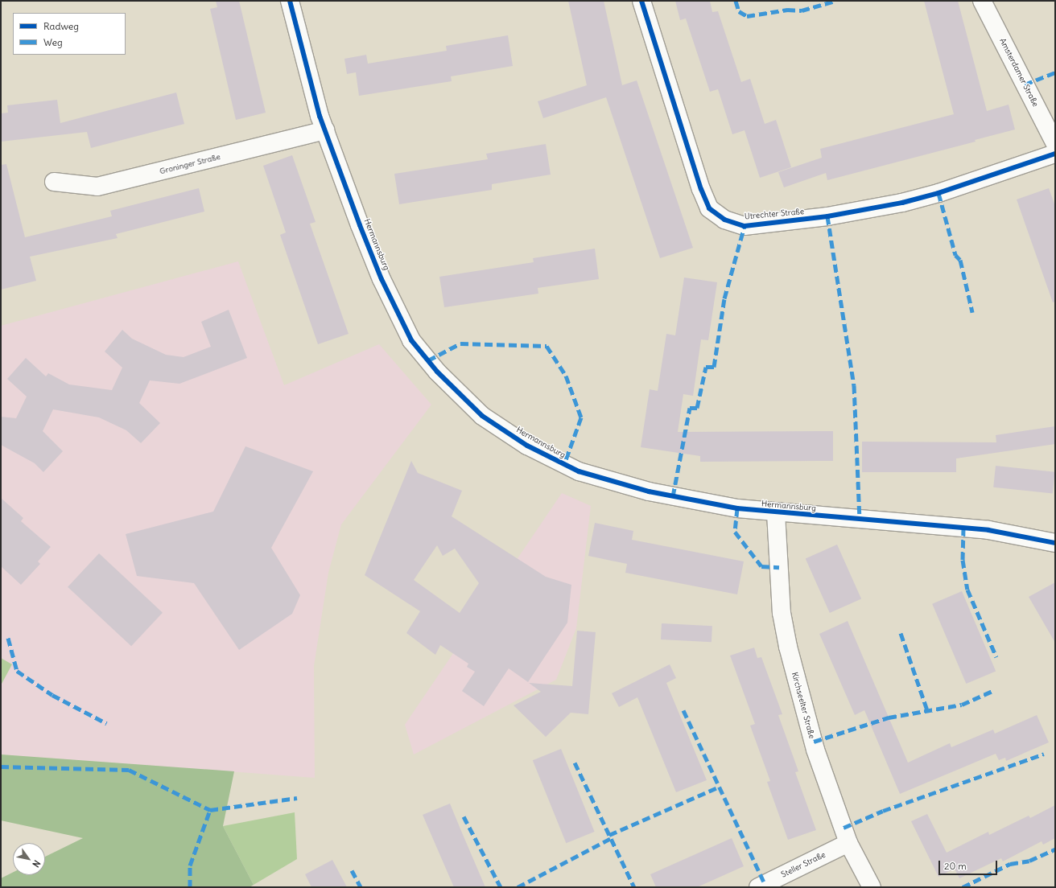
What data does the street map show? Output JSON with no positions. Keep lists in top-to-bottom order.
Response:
{
  "streets": {
    "street": [
      "Amsterdamer Straße",
      "Groninger Straße",
      "Utrechter Straße",
      "Hermannsburg",
      "Kirchseelter Straße",
      "Steller Straße"
    ]
  },
  "crossings": [
    ["Groninger Straße", "Hermannsburg"],
    ["Hermannsburg", "Kirchseelter Straße"],
    ["Kirchseelter Straße", "Steller Straße"]
  ],
  "legend": ["Radweg", "Weg"],
  "scale_bar": "20 m",
  "north": "bottom right"
}
